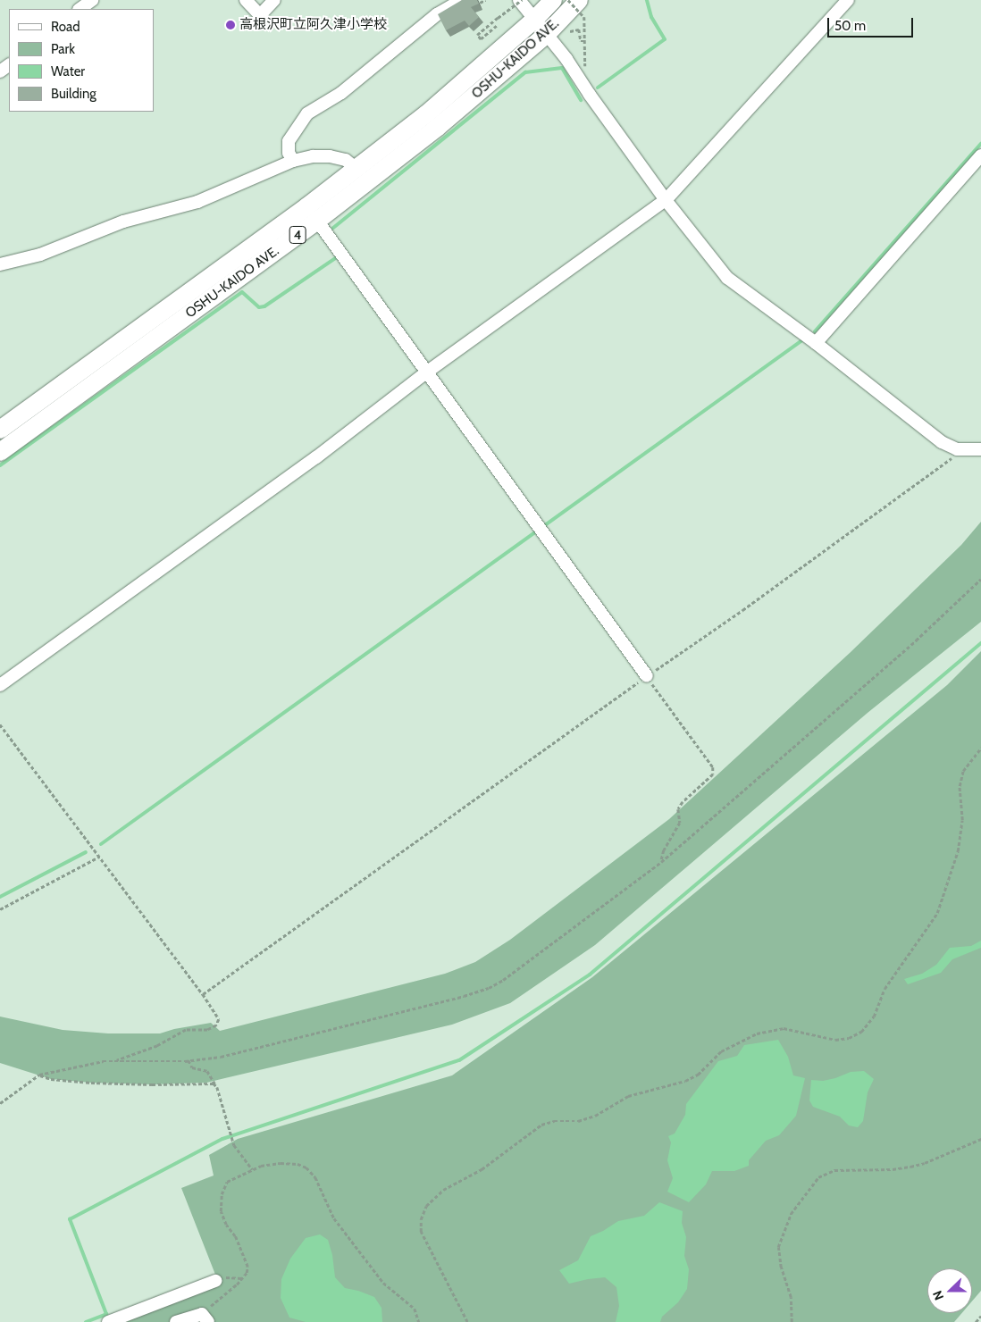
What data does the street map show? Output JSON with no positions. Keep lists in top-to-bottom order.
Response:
{
  "streets": {
    "highway": ["OSHU-KAIDO AVE.", "4"]
  },
  "places": ["高根沢町立阿久津小学校"],
  "legend": [
    "Road",
    "Park",
    "Water",
    "Building"
  ],
  "scale_bar": "50 m",
  "north": "left"
}
